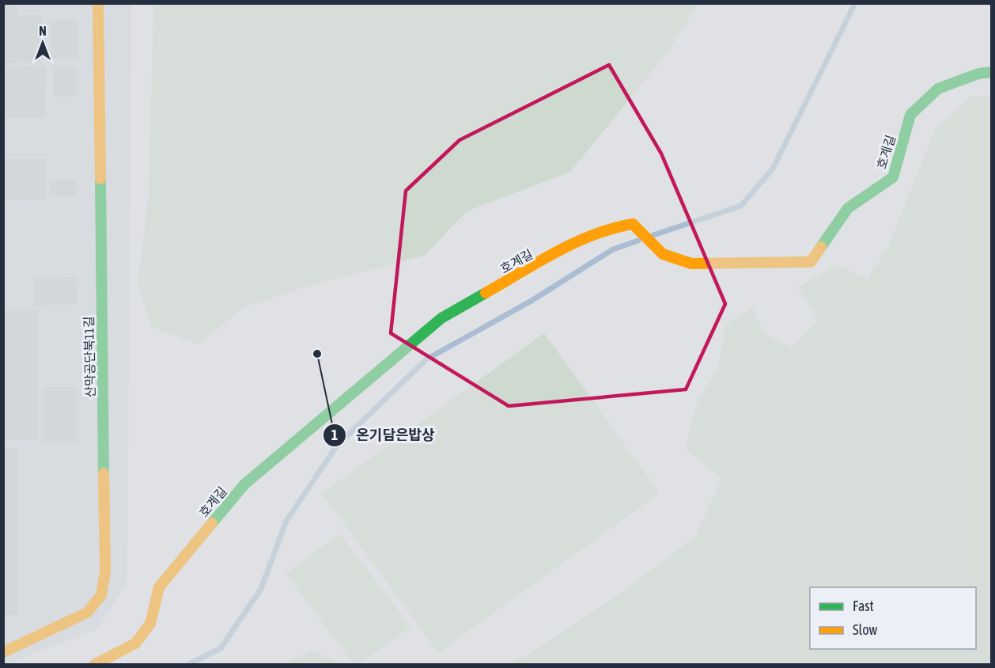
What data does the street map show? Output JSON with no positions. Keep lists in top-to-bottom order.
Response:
{
  "streets": {
    "street": ["호계길", "산막공단북11길"]
  },
  "places": ["온기담은밥상"],
  "legend": ["Fast", "Slow"],
  "north": "top"
}
